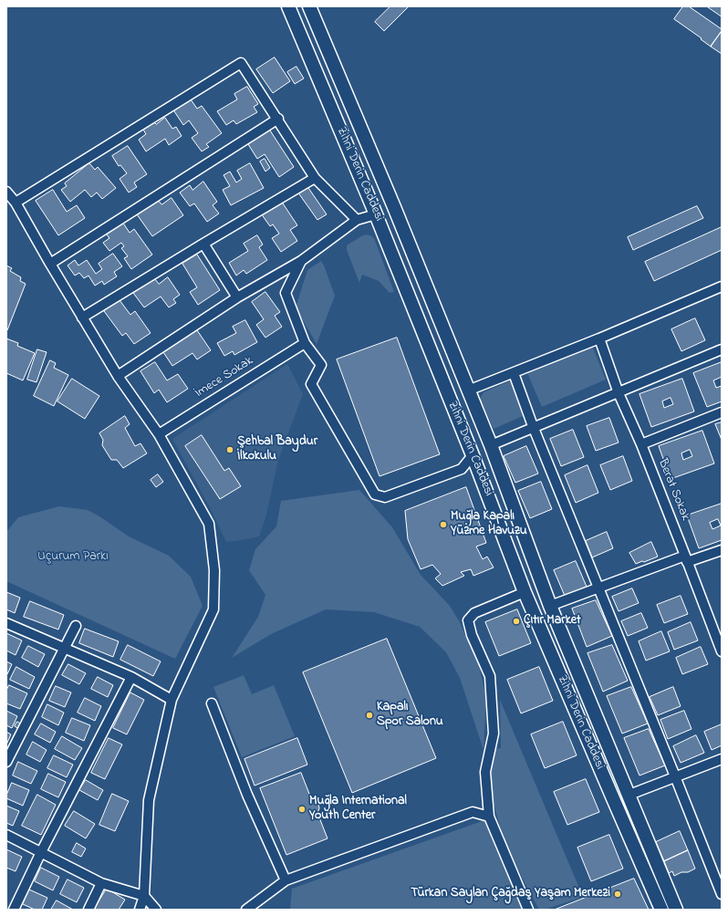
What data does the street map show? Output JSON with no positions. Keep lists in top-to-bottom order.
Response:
{
  "streets": {
    "main road": ["Zihni Derin Caddesi"],
    "street": ["İmece Sokak", "Berat Sokak"]
  },
  "parks": ["Uçurum Parkı"],
  "places": [
    "Şehbal Baydur İlkokulu",
    "Muğla Kapalı Yüzme Havuzu",
    "Çıtır Market",
    "Kapalı Spor Salonu",
    "Muğla International Youth Center",
    "Türkan Saylan Çağdaş Yaşam Merkezi"
  ]
}
